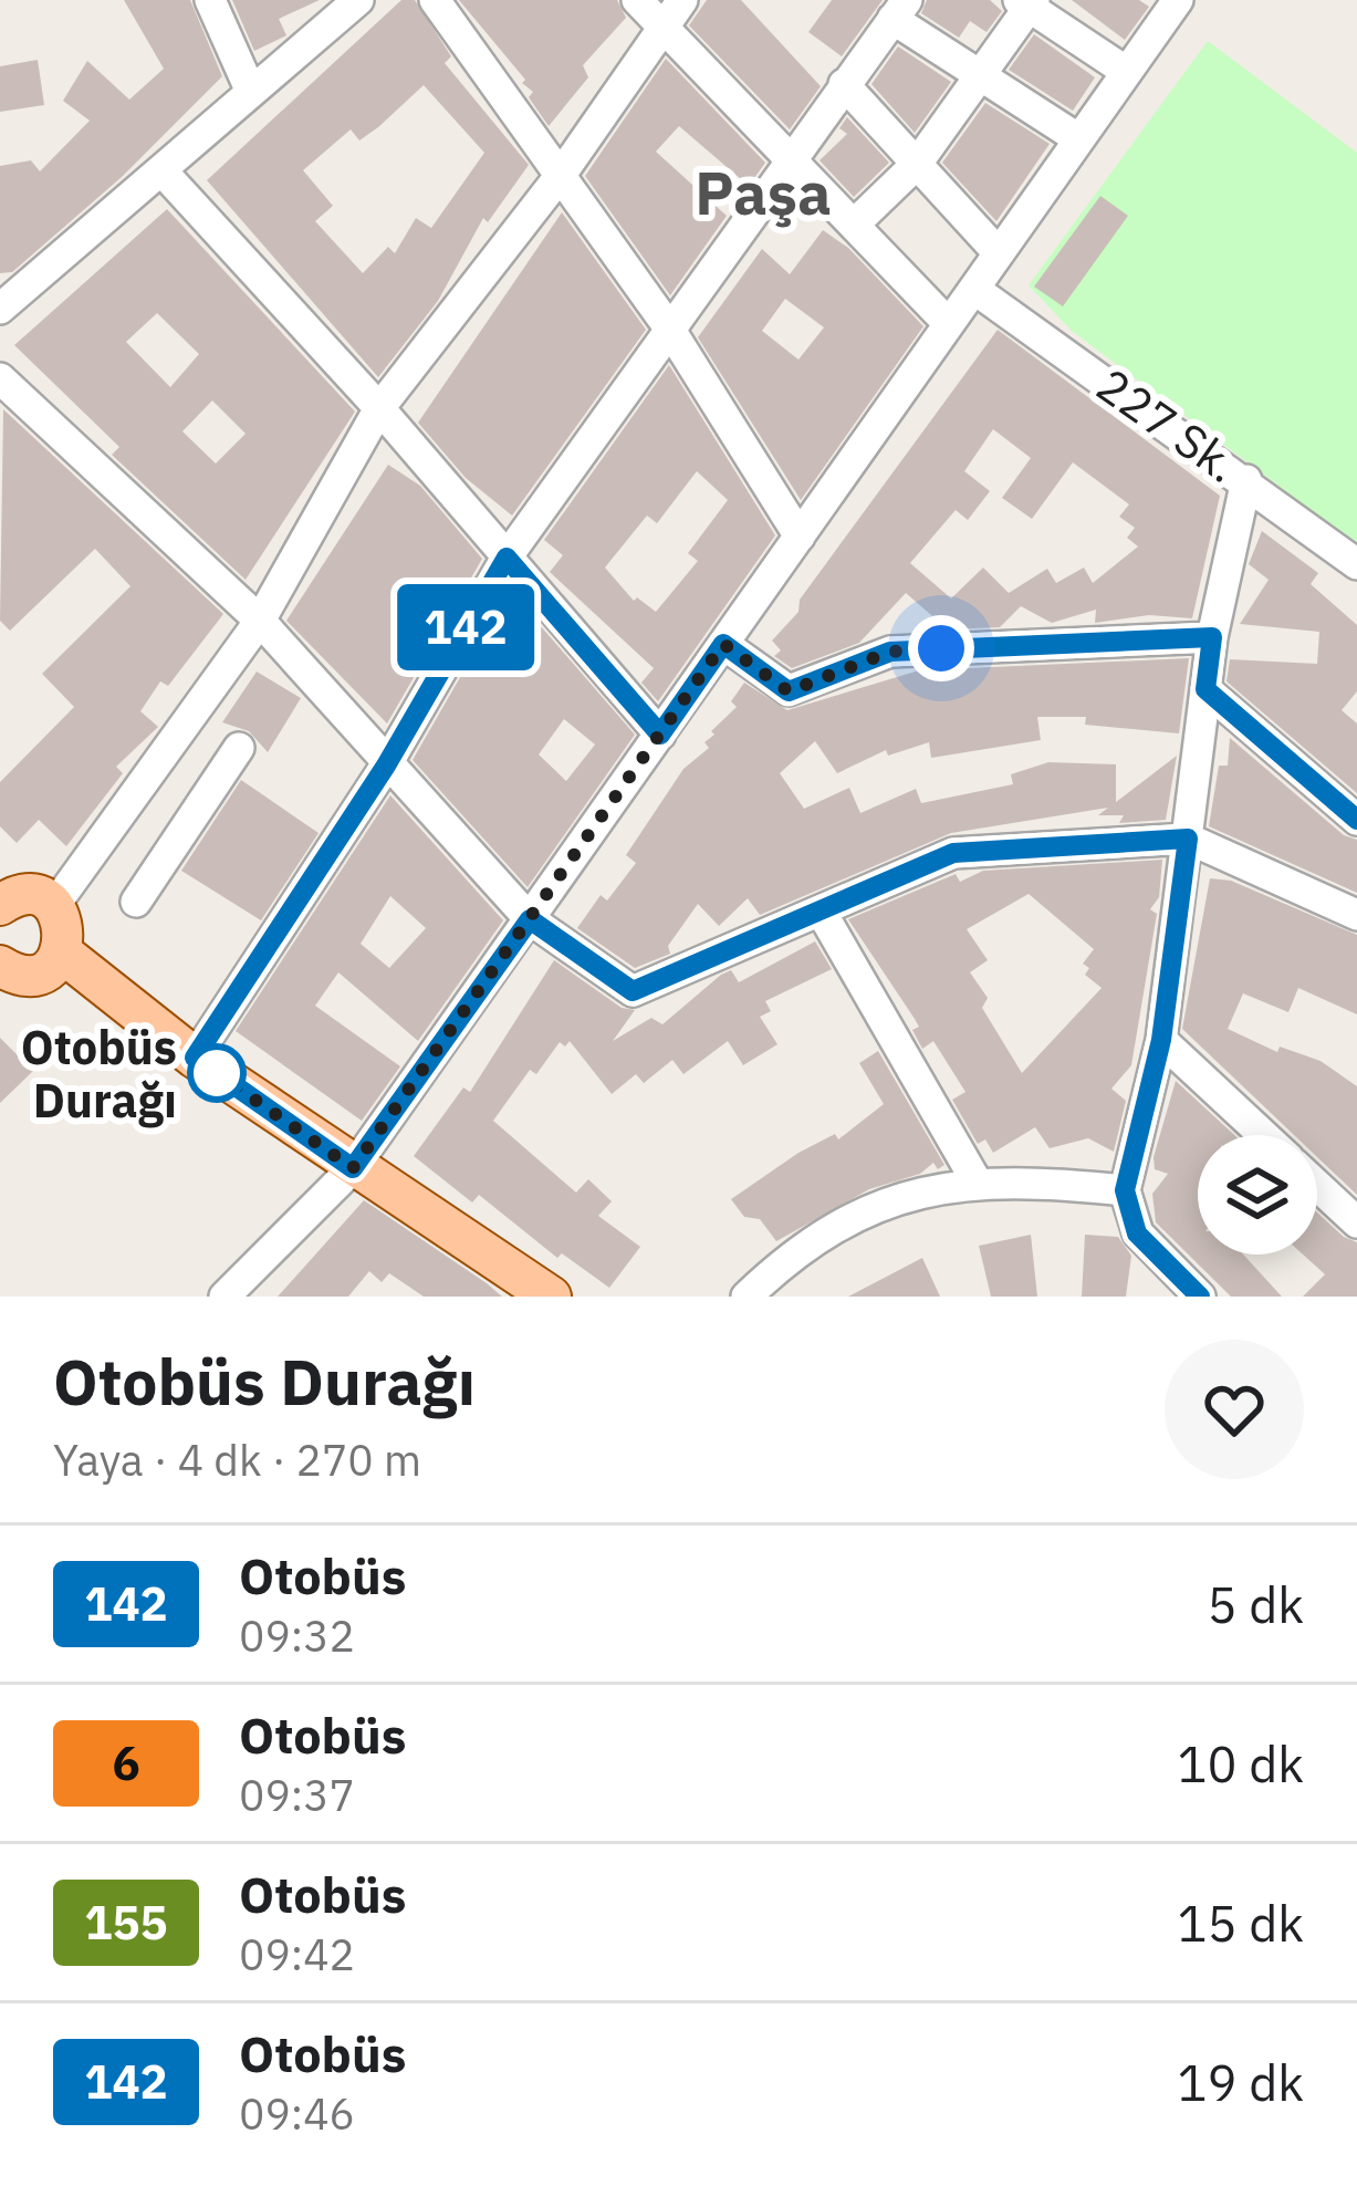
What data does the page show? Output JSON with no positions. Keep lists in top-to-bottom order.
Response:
{
  "streets": {
    "street": ["227 Sk."]
  },
  "districts": ["Paşa"],
  "places": ["Otobüs Durağı"],
  "lines": ["bus line 142"],
  "page": {
    "on_map": "142",
    "heading": ["Otobüs Durağı", "Yaya · 4 dk · 270 m"],
    "list": [
      {
        "mark": "142",
        "name": "Otobüs",
        "note": "09:32",
        "value": "5 dk"
      },
      {
        "mark": "6",
        "name": "Otobüs",
        "note": "09:37",
        "value": "10 dk"
      },
      {
        "mark": "155",
        "name": "Otobüs",
        "note": "09:42",
        "value": "15 dk"
      },
      {
        "mark": "142",
        "name": "Otobüs",
        "note": "09:46",
        "value": "19 dk"
      }
    ]
  }
}
